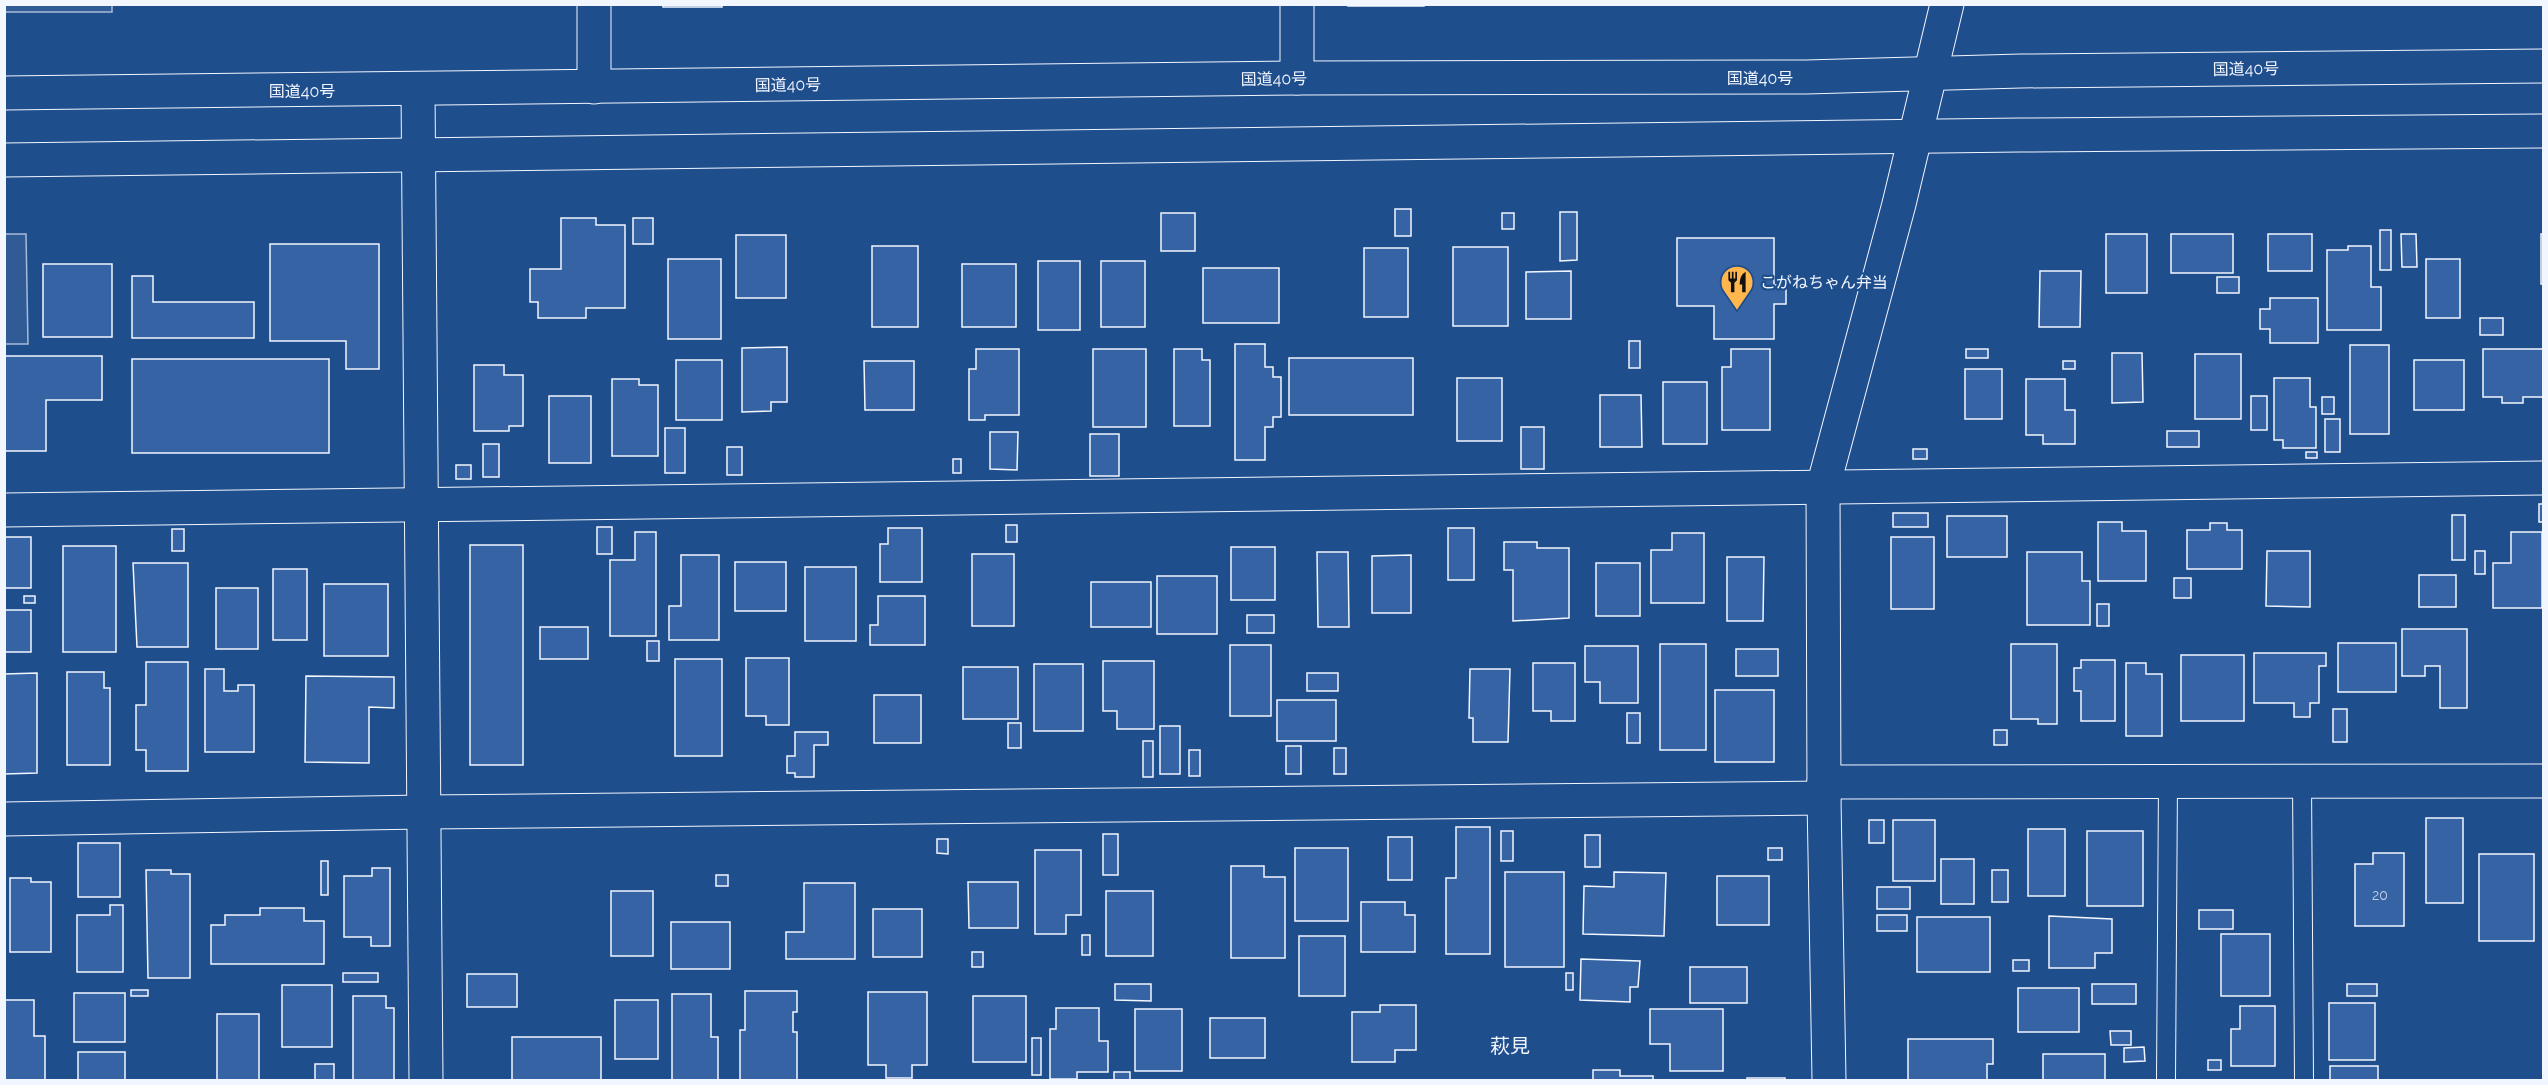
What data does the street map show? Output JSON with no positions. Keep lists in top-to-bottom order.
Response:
{
  "streets": {
    "main road": ["国道40号"]
  },
  "districts": ["萩見"],
  "places": {
    "restaurant": ["こがねちゃん弁当"]
  },
  "house_numbers": ["20"]
}
